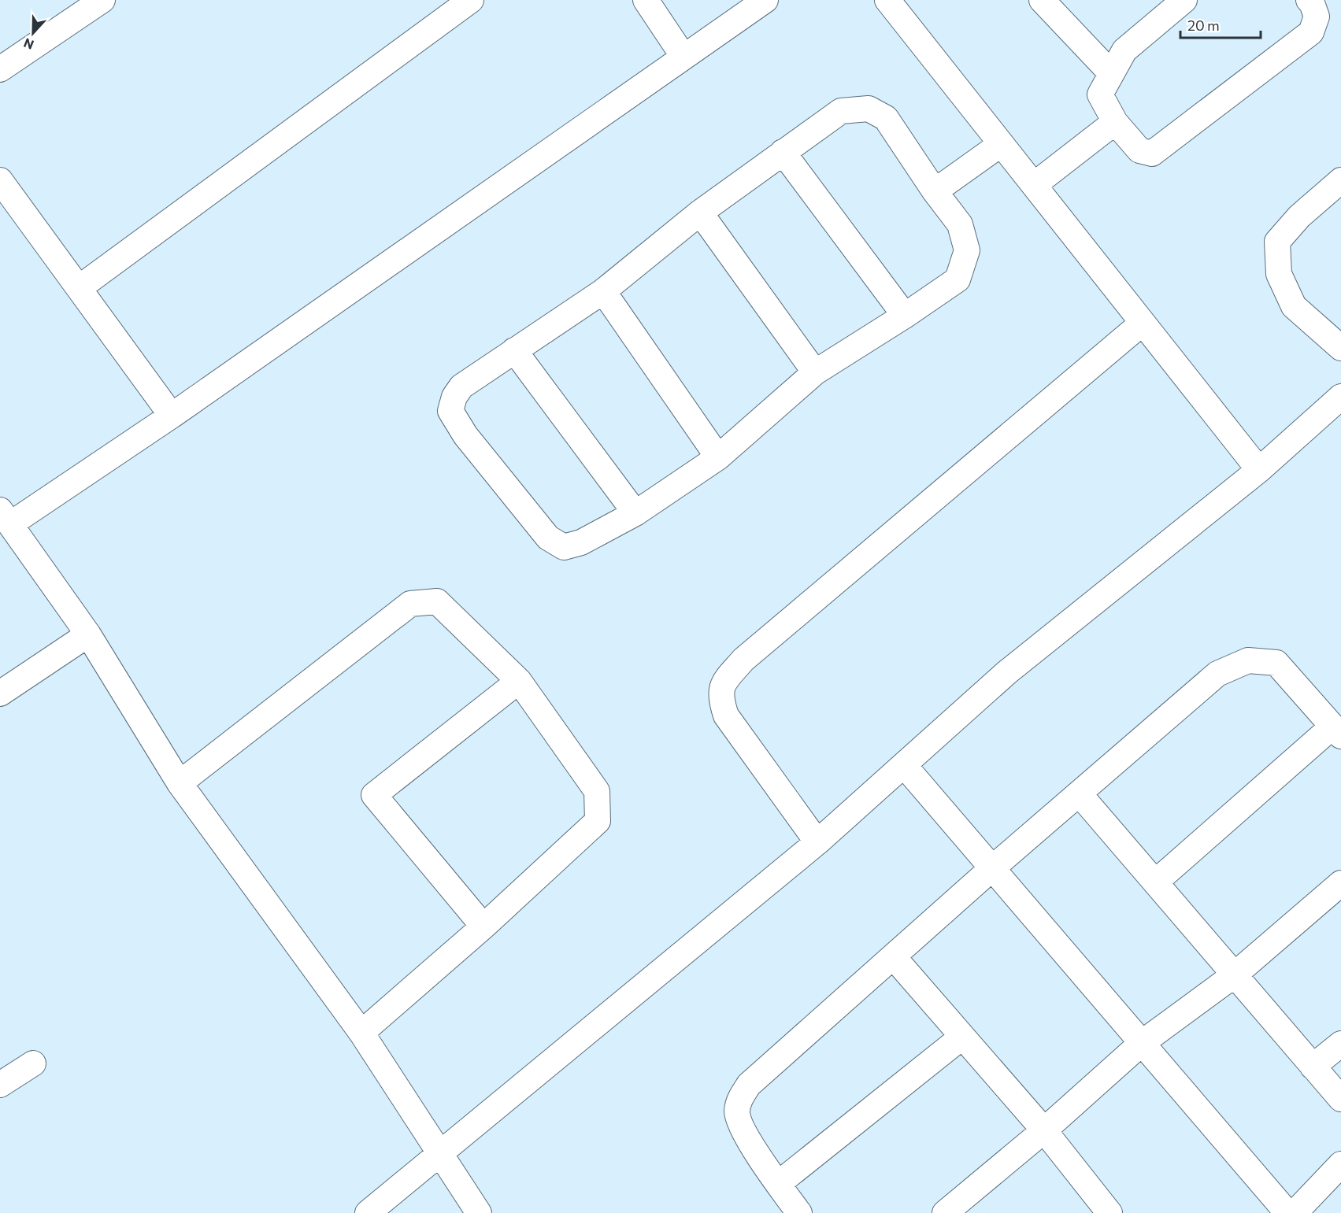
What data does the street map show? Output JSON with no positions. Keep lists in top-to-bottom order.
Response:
{
  "scale_bar": "20 m",
  "north": "bottom"
}
